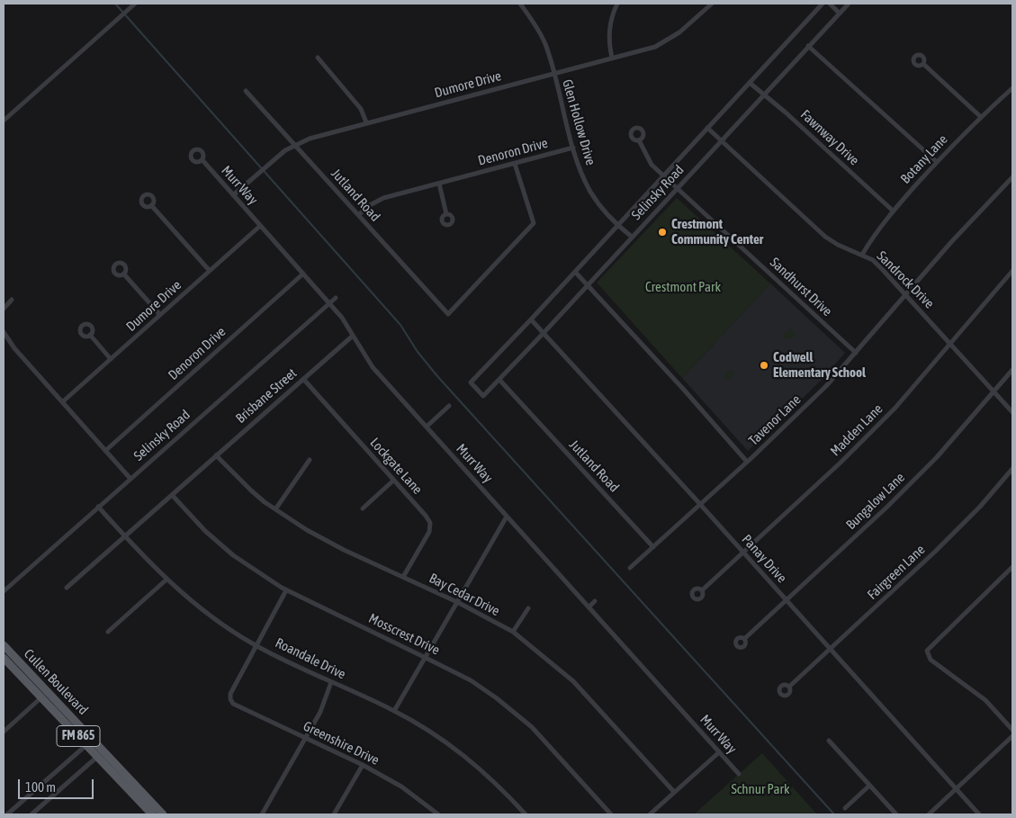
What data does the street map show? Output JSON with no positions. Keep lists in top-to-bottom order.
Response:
{
  "streets": {
    "main road": ["Cullen Boulevard", "FM 865"],
    "street": [
      "Dumore Drive",
      "Glen Hollow Drive",
      "Fawnway Drive",
      "Denoron Drive",
      "Botany Lane",
      "Murr Way",
      "Selinsky Road",
      "Jutland Road",
      "Sandrock Drive",
      "Sandhurst Drive",
      "Brisbane Street",
      "Tavenor Lane",
      "Madden Lane",
      "Lockgate Lane",
      "Bungalow Lane",
      "Panay Drive",
      "Fairgreen Lane",
      "Bay Cedar Drive",
      "Mosscrest Drive",
      "Roandale Drive",
      "Greenshire Drive"
    ]
  },
  "crossings": [
    ["Dumore Drive", "Glen Hollow Drive"],
    ["Dumore Drive", "Murr Way"],
    ["Dumore Drive", "Jutland Road"],
    ["Glen Hollow Drive", "Denoron Drive"],
    ["Glen Hollow Drive", "Selinsky Road"],
    ["Fawnway Drive", "Botany Lane"],
    ["Fawnway Drive", "Selinsky Road"],
    ["Denoron Drive", "Murr Way"],
    ["Denoron Drive", "Jutland Road"],
    ["Botany Lane", "Sandrock Drive"],
    ["Murr Way", "Selinsky Road"],
    ["Murr Way", "Brisbane Street"],
    ["Selinsky Road", "Jutland Road"],
    ["Selinsky Road", "Sandrock Drive"],
    ["Selinsky Road", "Sandhurst Drive"],
    ["Selinsky Road", "Panay Drive"],
    ["Selinsky Road", "Roandale Drive"],
    ["Jutland Road", "Tavenor Lane"],
    ["Sandrock Drive", "Tavenor Lane"],
    ["Sandrock Drive", "Madden Lane"],
    ["Sandrock Drive", "Bungalow Lane"],
    ["Sandhurst Drive", "Tavenor Lane"],
    ["Brisbane Street", "Lockgate Lane"],
    ["Brisbane Street", "Bay Cedar Drive"],
    ["Brisbane Street", "Mosscrest Drive"],
    ["Brisbane Street", "Roandale Drive"],
    ["Tavenor Lane", "Panay Drive"],
    ["Madden Lane", "Panay Drive"],
    ["Lockgate Lane", "Bay Cedar Drive"],
    ["Bungalow Lane", "Panay Drive"],
    ["Panay Drive", "Fairgreen Lane"],
    ["Roandale Drive", "Greenshire Drive"]
  ],
  "parks": ["Crestmont Park", "Schnur Park"],
  "places": ["Crestmont Community Center", "Codwell Elementary School"],
  "scale_bar": "100 m"
}
